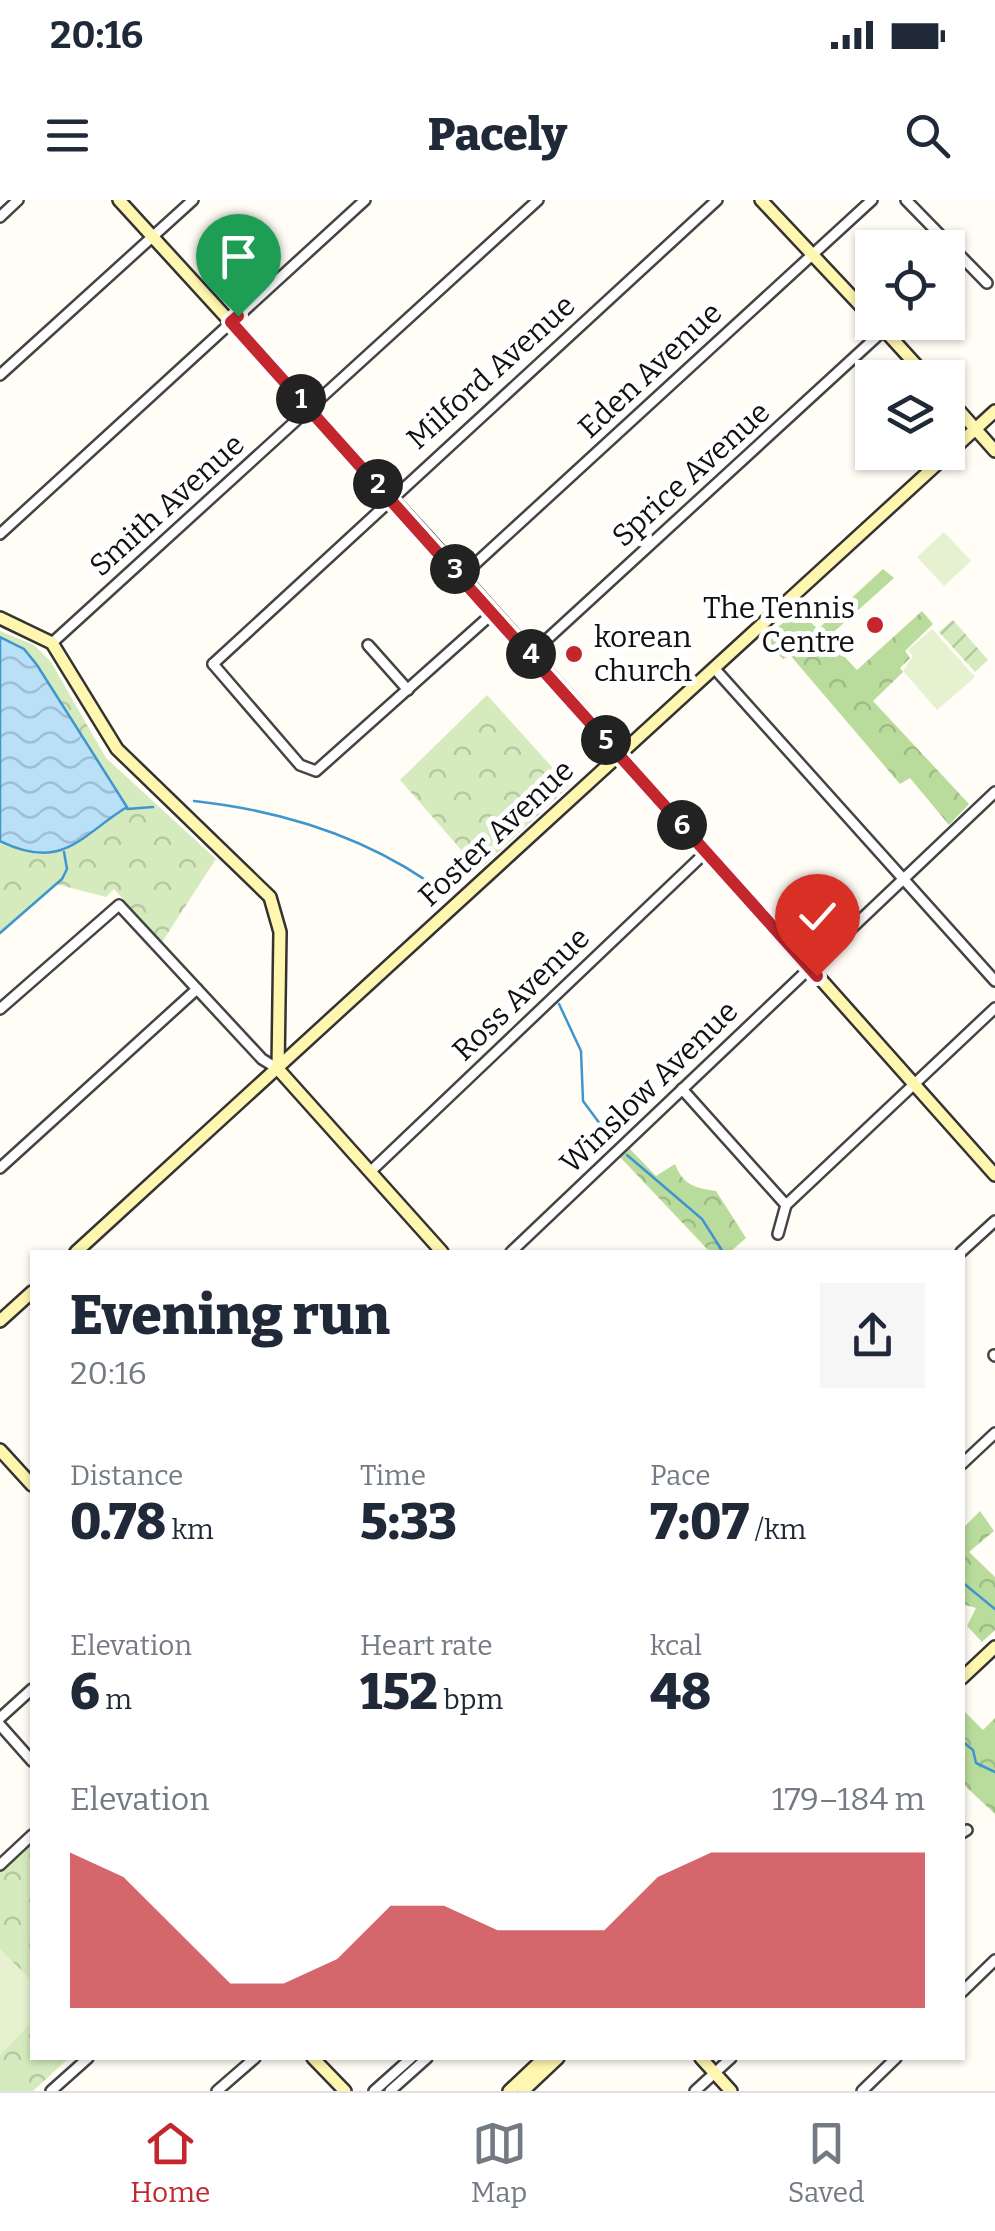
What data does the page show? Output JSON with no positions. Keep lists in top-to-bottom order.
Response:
{
  "streets": {
    "street": [
      "Eden Avenue",
      "Milford Avenue",
      "Sprice Avenue",
      "Smith Avenue",
      "Foster Avenue",
      "Ross Avenue",
      "Winslow Avenue"
    ]
  },
  "places": ["The Tennis Centre", "korean church"],
  "page": {
    "status": "20:16",
    "header": "Pacely",
    "pins": [
      "1",
      "2",
      "3",
      "4",
      "5",
      "6"
    ],
    "heading": ["Evening run", "20:16"],
    "stats": [
      ["Distance", "0.78 km"],
      ["Time", "5:33"],
      ["Pace", "7:07 /km"],
      ["Elevation", "6 m"],
      ["Heart rate", "152 bpm"],
      ["kcal", "48"]
    ],
    "chart": ["Elevation", "179–184 m"],
    "tabs": ["Home", "Map", "Saved"]
  }
}
